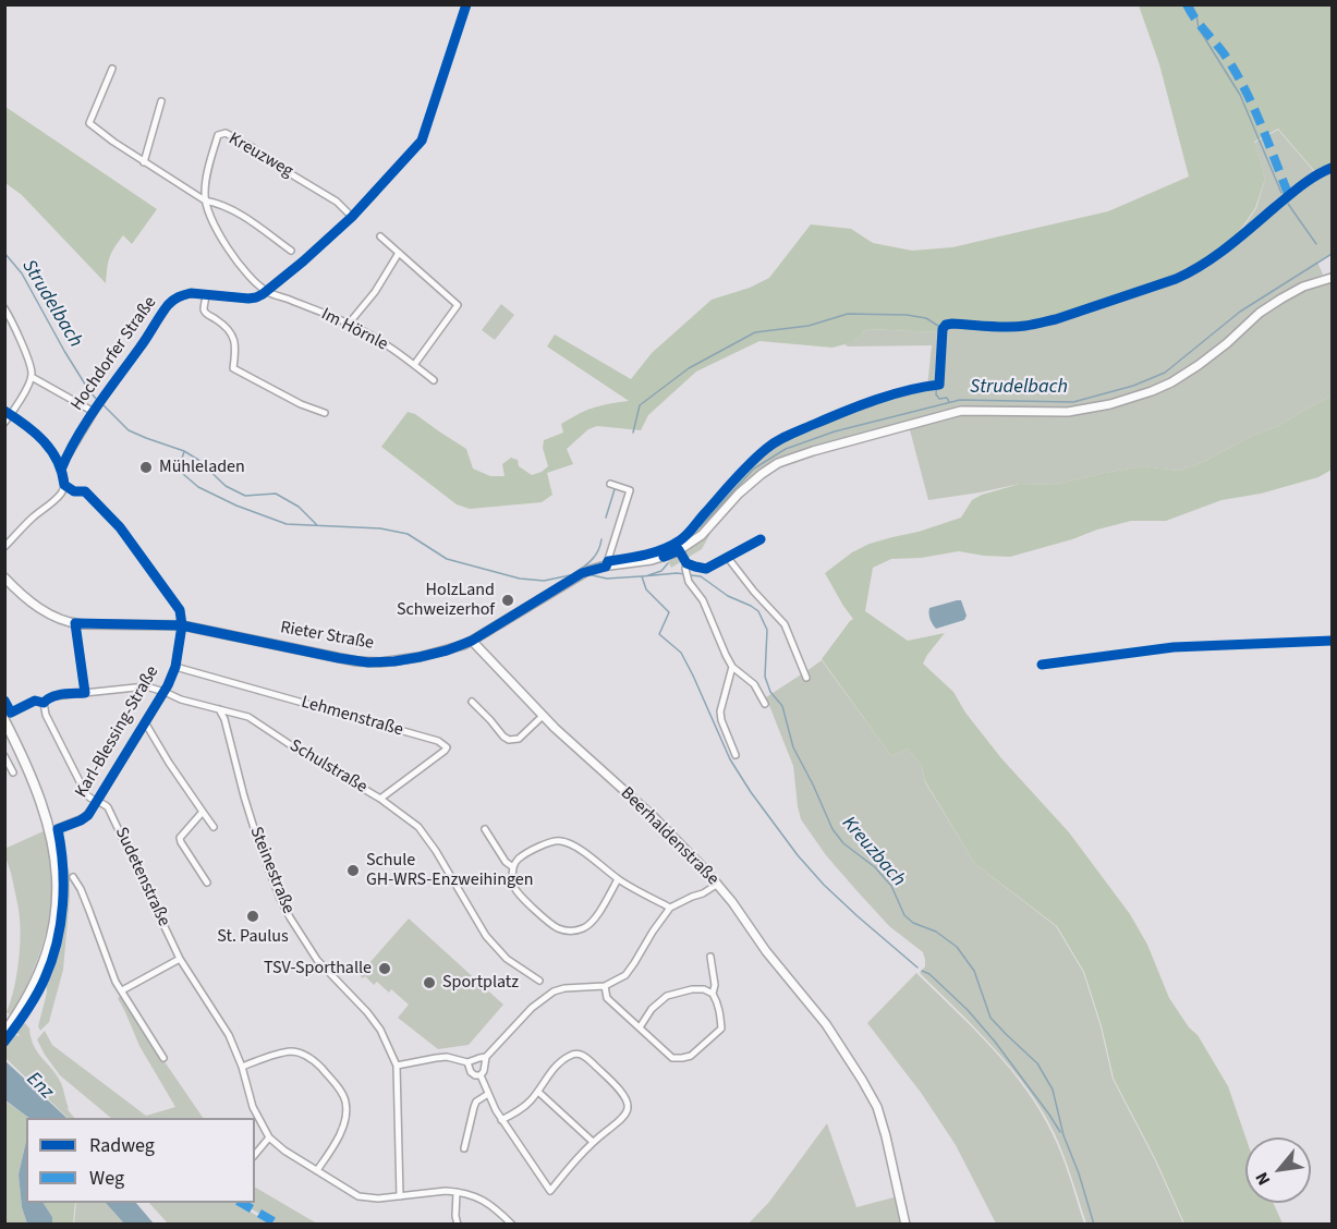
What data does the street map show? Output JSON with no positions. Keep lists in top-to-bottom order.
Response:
{
  "streets": {
    "street": [
      "Kreuzweg",
      "Im Hörnle",
      "Hochdorfer Straße",
      "Rieter Straße",
      "Lehmenstraße",
      "Karl-Blessing-Straße",
      "Schulstraße",
      "Beerhaldenstraße",
      "Steinestraße",
      "Sudetenstraße"
    ]
  },
  "crossings": [
    ["Kreuzweg", "Im Hörnle"],
    ["Kreuzweg", "Hochdorfer Straße"],
    ["Im Hörnle", "Hochdorfer Straße"],
    ["Rieter Straße", "Karl-Blessing-Straße"],
    ["Rieter Straße", "Beerhaldenstraße"],
    ["Lehmenstraße", "Karl-Blessing-Straße"],
    ["Lehmenstraße", "Schulstraße"],
    ["Karl-Blessing-Straße", "Schulstraße"],
    ["Karl-Blessing-Straße", "Sudetenstraße"],
    ["Schulstraße", "Steinestraße"],
    ["Schulstraße", "Sudetenstraße"],
    ["Steinestraße", "Sudetenstraße"]
  ],
  "water": ["Strudelbach", "Kreuzbach", "Enz"],
  "places": [
    "Mühleladen",
    "HolzLand Schweizerhof",
    "Schule GH-WRS-Enzweihingen",
    "St. Paulus",
    "TSV-Sporthalle",
    "Sportplatz"
  ],
  "legend": ["Radweg", "Weg"],
  "north": "bottom left"
}
